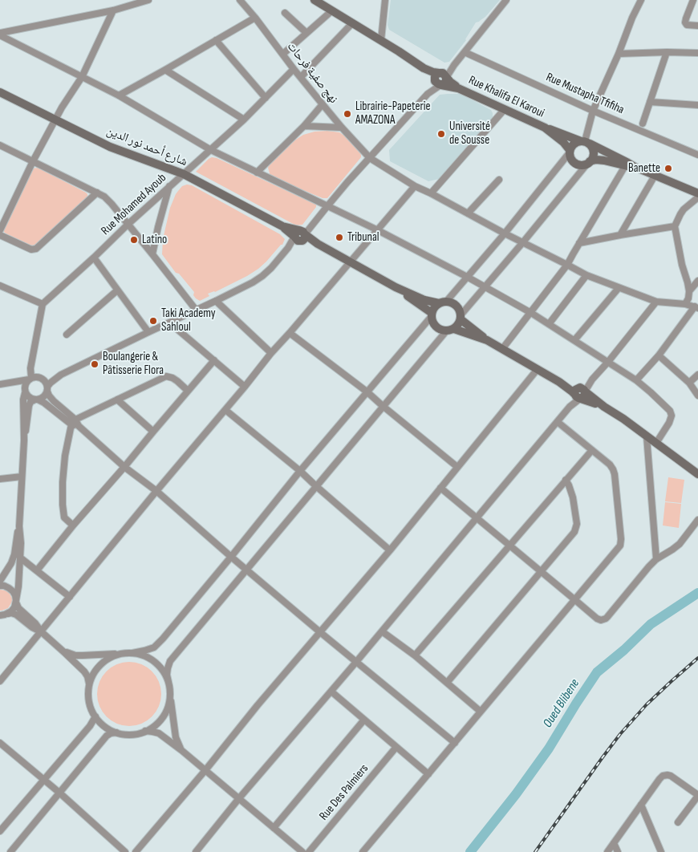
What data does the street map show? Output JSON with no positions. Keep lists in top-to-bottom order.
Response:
{
  "streets": {
    "street": [
      "نهج صفية فرحات",
      "Rue Mustapha Tfifiha",
      "Rue Khalifa El Karoui",
      "شارع أحمد نور الدين",
      "Rue Mohamed Ayoub",
      "Rue Des Palmiers"
    ]
  },
  "crossings": [
    ["نهج صفية فرحات", "Rue Mohamed Ayoub"],
    ["شارع أحمد نور الدين", "Rue Mohamed Ayoub"]
  ],
  "water": ["Oued Blibene"],
  "places": [
    "Librairie-Papeterie AMAZONA",
    "Université de Sousse",
    "Banette",
    "Tribunal",
    "Latino",
    "Taki Academy Sahloul",
    "Boulangerie & Pâtisserie Flora"
  ]
}
